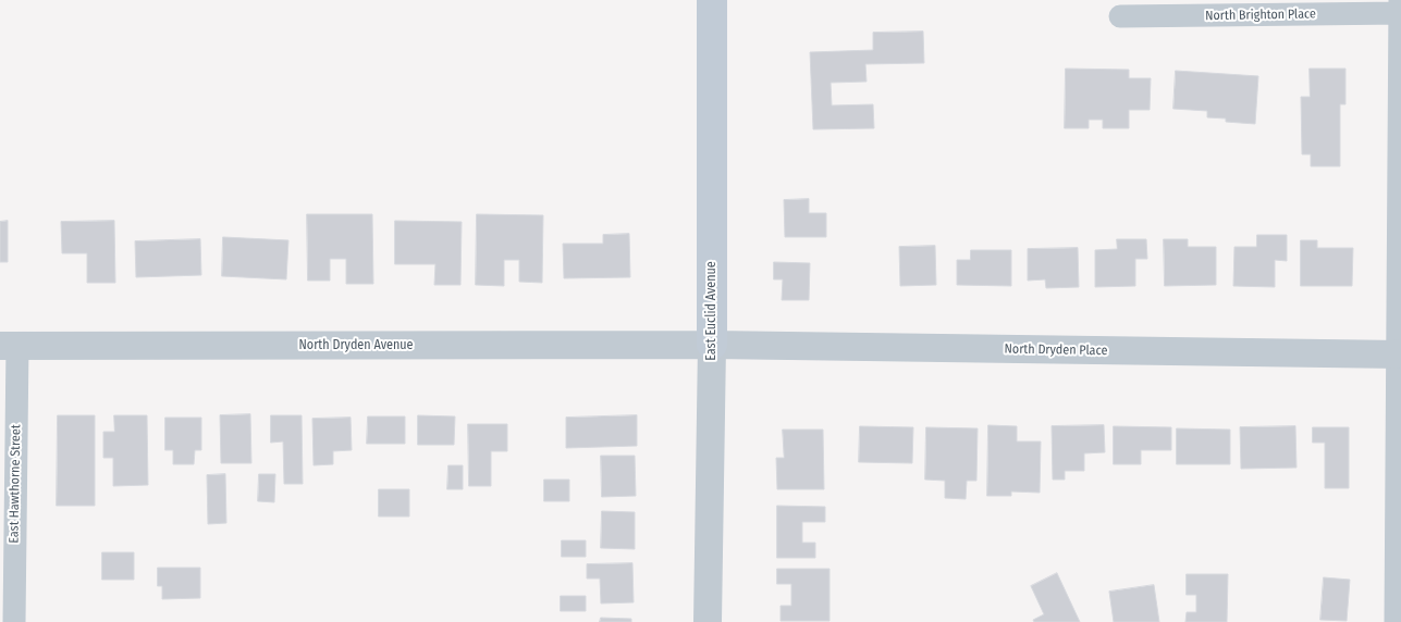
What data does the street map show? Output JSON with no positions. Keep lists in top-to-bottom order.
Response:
{
  "streets": {
    "main road": ["East Euclid Avenue"],
    "street": [
      "North Brighton Place",
      "North Dryden Avenue",
      "North Dryden Place",
      "East Hawthorne Street"
    ]
  },
  "crossings": [
    ["East Euclid Avenue", "North Dryden Avenue"],
    ["East Euclid Avenue", "North Dryden Place"],
    ["North Dryden Avenue", "North Dryden Place"],
    ["North Dryden Avenue", "East Hawthorne Street"]
  ]
}
